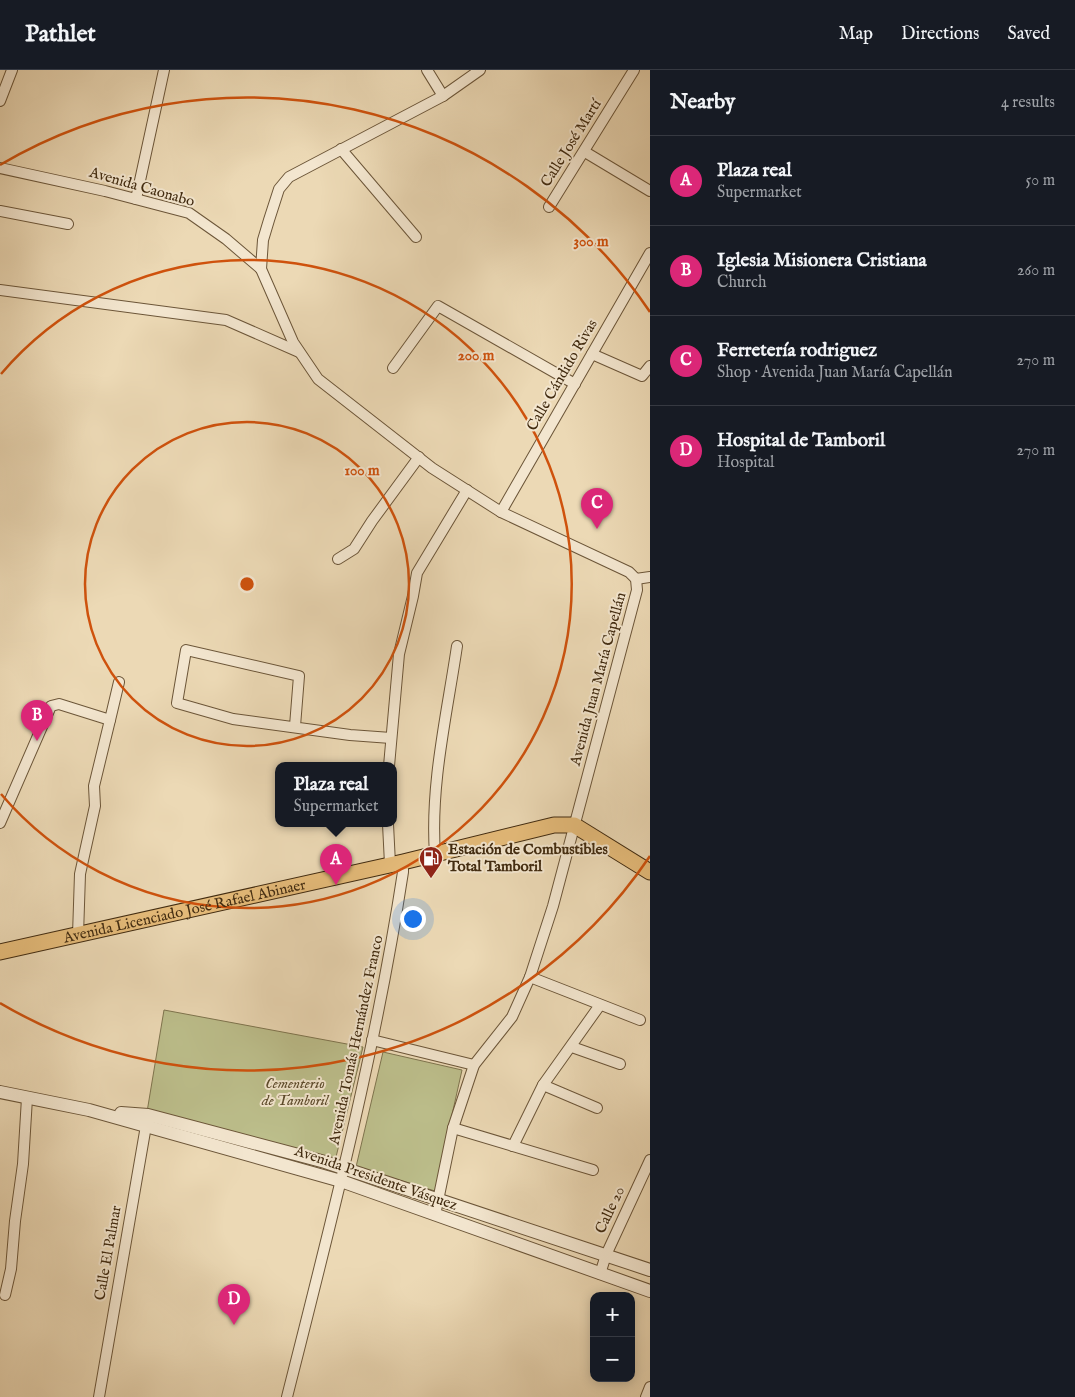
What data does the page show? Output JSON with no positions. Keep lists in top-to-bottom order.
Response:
{
  "streets": {
    "main road": ["Avenida Licenciado José Rafael Abinaer"],
    "street": [
      "Calle José Martí",
      "Avenida Caonabo",
      "Calle Cándido Rivas",
      "Avenida Juan María Capellán",
      "Avenida Tomás Hernández Franco",
      "Avenida Presidente Vásquez",
      "Calle 20",
      "Calle El Palmar"
    ]
  },
  "crossings": [
    ["Avenida Caonabo", "Avenida Juan María Capellán"],
    ["Calle Cándido Rivas", "Avenida Juan María Capellán"],
    ["Avenida Juan María Capellán", "Avenida Licenciado José Rafael Abinaer"],
    ["Avenida Juan María Capellán", "Avenida Presidente Vásquez"],
    ["Avenida Licenciado José Rafael Abinaer", "Avenida Tomás Hernández Franco"],
    ["Avenida Tomás Hernández Franco", "Avenida Presidente Vásquez"],
    ["Avenida Presidente Vásquez", "Calle 20"],
    ["Avenida Presidente Vásquez", "Calle El Palmar"]
  ],
  "parks": ["Cementerio de Tamboril"],
  "places": {
    "fuel station": ["Estación de Combustibles Total Tamboril"]
  },
  "page": {
    "header": "Pathlet",
    "nav": ["Map", "Directions", "Saved"],
    "heading": ["Nearby", "4 results"],
    "list": [
      {
        "mark": "A",
        "name": "Plaza real",
        "note": "Supermarket",
        "value": "50 m"
      },
      {
        "mark": "B",
        "name": "Iglesia Misionera Cristiana",
        "note": "Church",
        "value": "260 m"
      },
      {
        "mark": "C",
        "name": "Ferretería rodriguez",
        "note": "Shop · Avenida Juan María Capellán",
        "value": "270 m"
      },
      {
        "mark": "D",
        "name": "Hospital de Tamboril",
        "note": "Hospital",
        "value": "270 m"
      }
    ],
    "pins": [
      "C",
      "B",
      "A",
      "D"
    ],
    "popup": ["Plaza real", "Supermarket"],
    "map_buttons": ["+", "−"]
  },
  "rings": ["300 m", "200 m", "100 m"]
}
